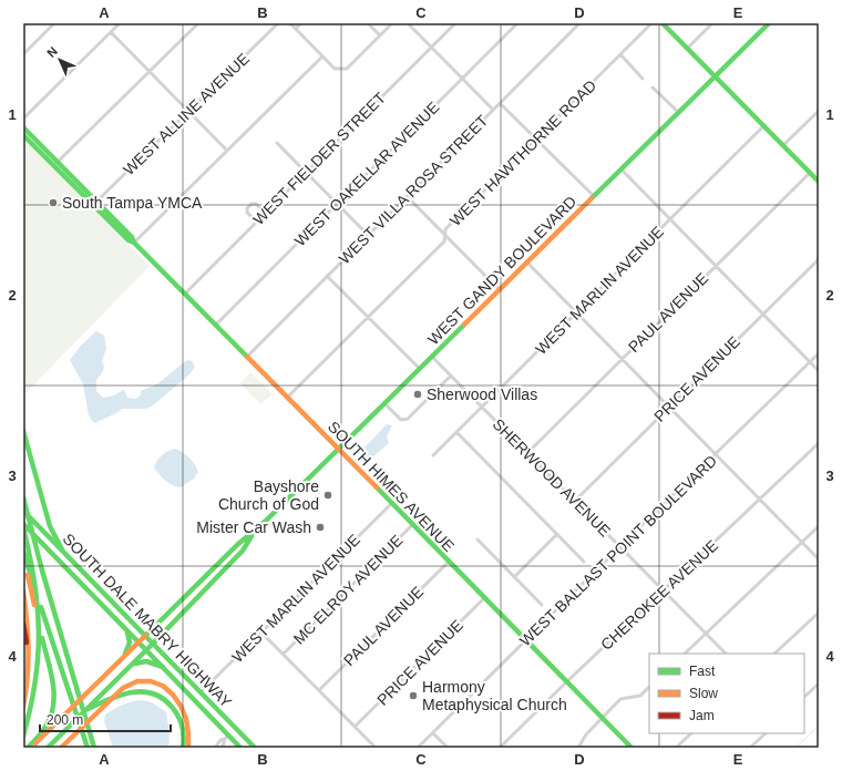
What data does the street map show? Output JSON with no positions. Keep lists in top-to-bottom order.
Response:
{
  "streets": {
    "main road": ["WEST GANDY BOULEVARD", "SOUTH HIMES AVENUE", "SOUTH DALE MABRY HIGHWAY"],
    "street": [
      "WEST ALLINE AVENUE",
      "WEST HAWTHORNE ROAD",
      "WEST FIELDER STREET",
      "WEST OAKELLAR AVENUE",
      "WEST VILLA ROSA STREET",
      "WEST MARLIN AVENUE",
      "PAUL AVENUE",
      "PRICE AVENUE",
      "SHERWOOD AVENUE",
      "WEST BALLAST POINT BOULEVARD",
      "MC ELROY AVENUE",
      "CHEROKEE AVENUE"
    ]
  },
  "crossings": [
    ["WEST ALLINE AVENUE", "SOUTH HIMES AVENUE"],
    ["WEST HAWTHORNE ROAD", "SOUTH HIMES AVENUE"],
    ["WEST FIELDER STREET", "SOUTH HIMES AVENUE"],
    ["WEST OAKELLAR AVENUE", "SOUTH HIMES AVENUE"],
    ["WEST VILLA ROSA STREET", "SOUTH HIMES AVENUE"],
    ["WEST GANDY BOULEVARD", "SHERWOOD AVENUE"],
    ["WEST GANDY BOULEVARD", "SOUTH HIMES AVENUE"],
    ["WEST GANDY BOULEVARD", "SOUTH DALE MABRY HIGHWAY"],
    ["WEST MARLIN AVENUE", "SHERWOOD AVENUE"],
    ["WEST MARLIN AVENUE", "SOUTH HIMES AVENUE"],
    ["WEST MARLIN AVENUE", "SOUTH DALE MABRY HIGHWAY"],
    ["PAUL AVENUE", "SHERWOOD AVENUE"],
    ["PAUL AVENUE", "SOUTH HIMES AVENUE"],
    ["PRICE AVENUE", "SHERWOOD AVENUE"],
    ["PRICE AVENUE", "SOUTH HIMES AVENUE"],
    ["SHERWOOD AVENUE", "WEST BALLAST POINT BOULEVARD"],
    ["SHERWOOD AVENUE", "CHEROKEE AVENUE"],
    ["SOUTH HIMES AVENUE", "WEST BALLAST POINT BOULEVARD"],
    ["SOUTH HIMES AVENUE", "MC ELROY AVENUE"],
    ["SOUTH HIMES AVENUE", "CHEROKEE AVENUE"]
  ],
  "places": [
    "South Tampa YMCA",
    "Sherwood Villas",
    "Bayshore Church of God",
    "Mister Car Wash",
    "Harmony Metaphysical Church"
  ],
  "legend": ["Fast", "Slow", "Jam"],
  "scale_bar": "200 m",
  "north": "top left",
  "grid": {
    "columns": [
      "A",
      "B",
      "C",
      "D",
      "E"
    ],
    "rows": [
      "1",
      "2",
      "3",
      "4"
    ]
  }
}
